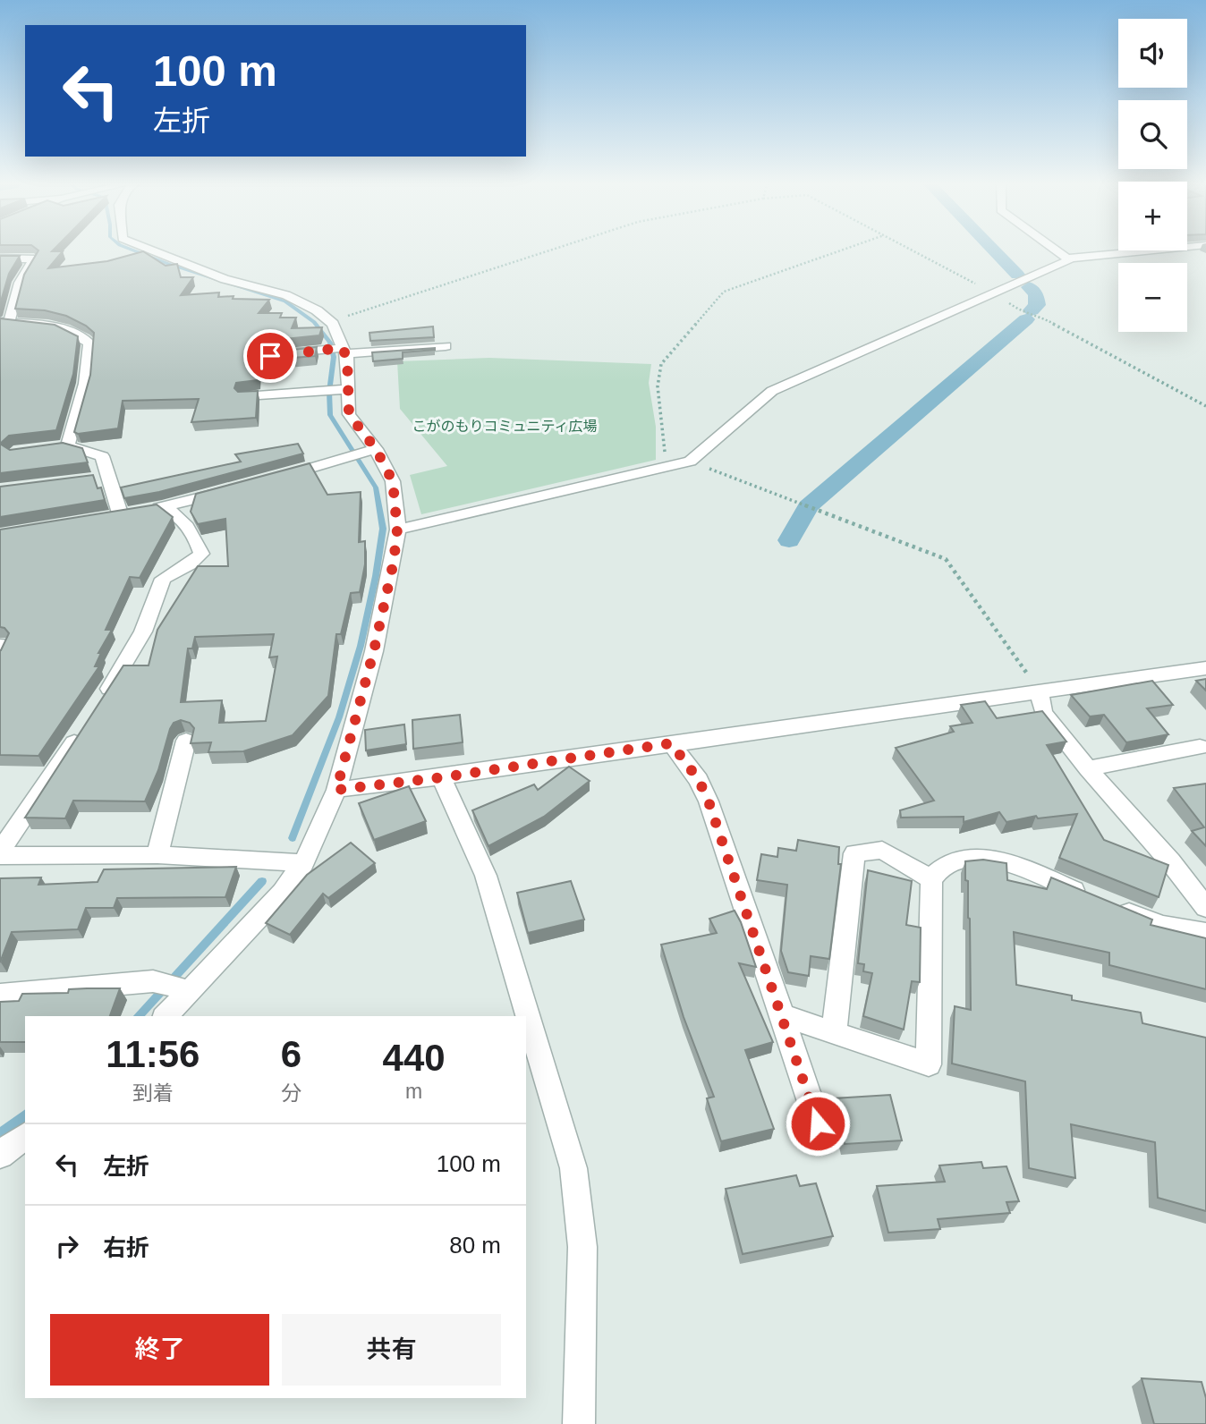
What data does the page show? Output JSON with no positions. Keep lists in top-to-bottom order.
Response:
{
  "parks": ["こがのもりコミュニティ広場"],
  "page": {
    "map_buttons": ["+", "−"],
    "turn": ["100 m", "左折"],
    "eta": [
      "11:56",
      "到着",
      "6",
      "分",
      "440",
      "m"
    ],
    "list": [
      {
        "name": "左折",
        "value": "100 m"
      },
      {
        "name": "右折",
        "value": "80 m"
      }
    ],
    "buttons": ["終了", "共有"]
  }
}
